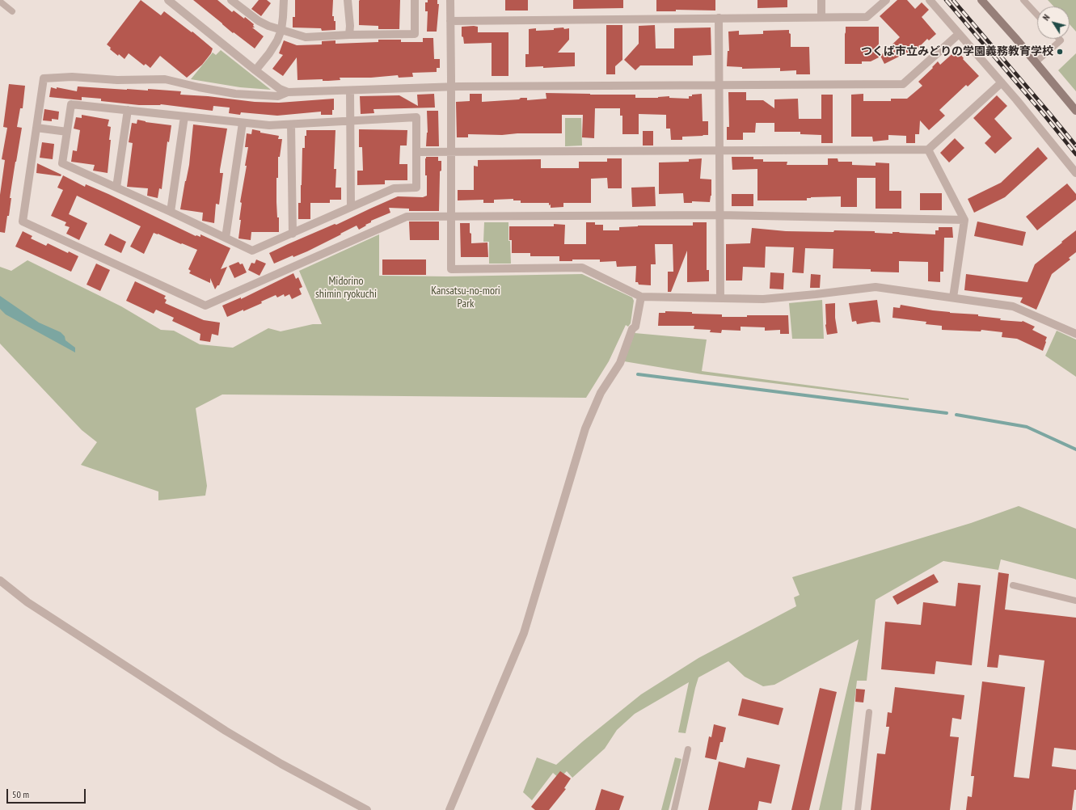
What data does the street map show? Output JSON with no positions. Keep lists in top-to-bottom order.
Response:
{
  "parks": ["Midorino shimin ryokuchi", "Kansatsu-no-mori Park"],
  "places": ["つくば市立みどりの学園義務教育学校"],
  "scale_bar": "50 m",
  "north": "top left"
}
